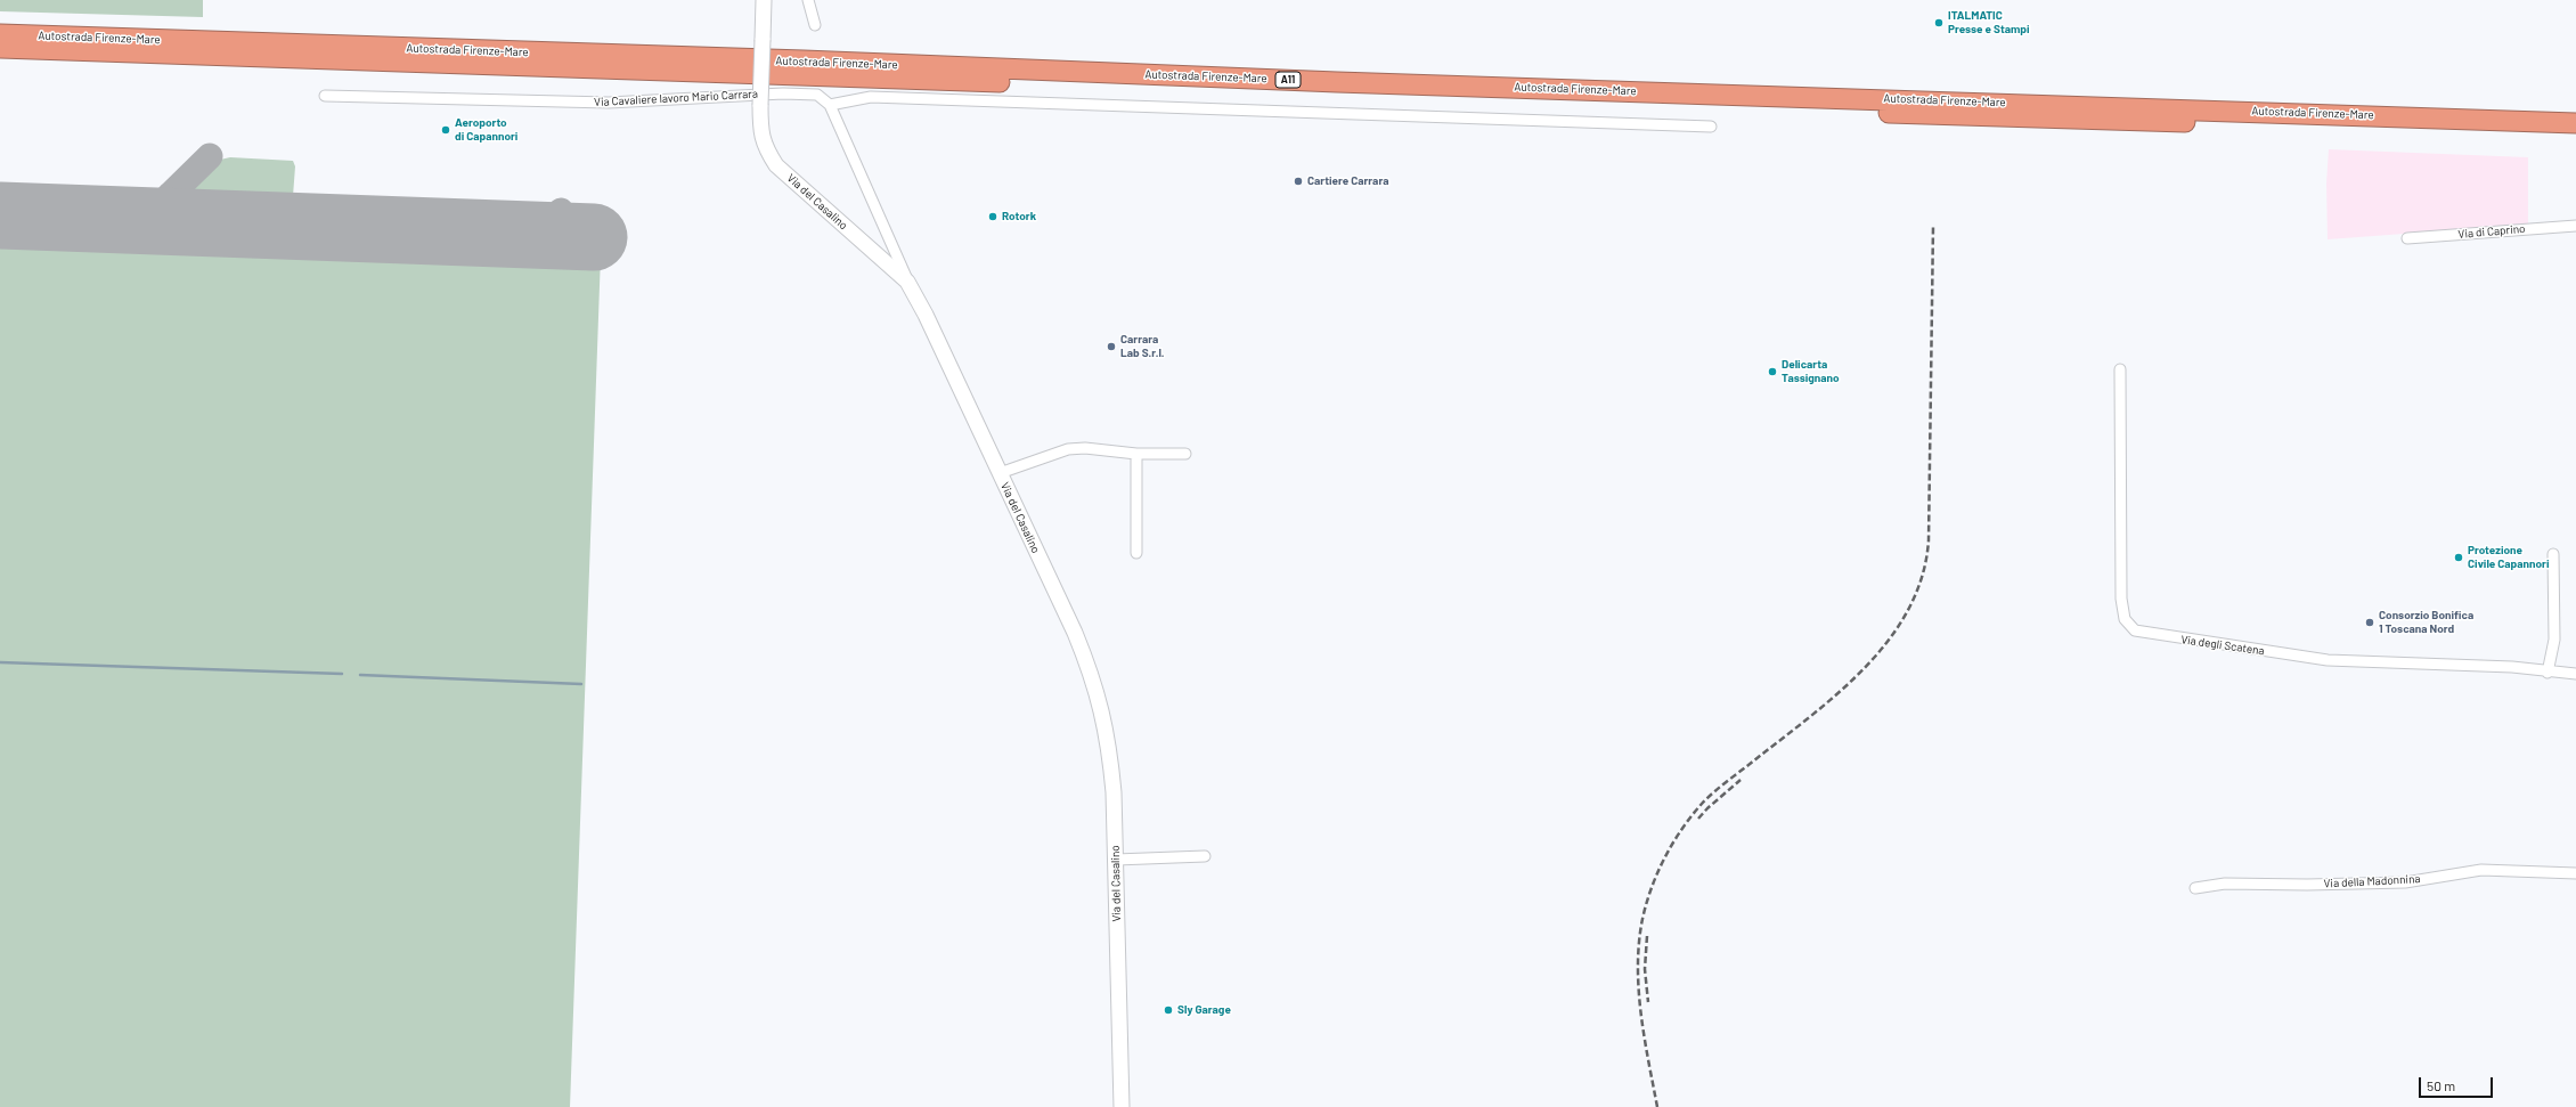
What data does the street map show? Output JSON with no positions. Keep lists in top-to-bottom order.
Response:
{
  "streets": {
    "highway": ["Autostrada Firenze-Mare", "A11"],
    "street": [
      "Via Cavaliere lavoro Mario Carrara",
      "Via del Casalino",
      "Via di Caprino",
      "Via degli Scatena",
      "Via della Madonnina"
    ]
  },
  "places": [
    "ITALMATIC Presse e Stampi",
    "Aeroporto di Capannori",
    "Cartiere Carrara",
    "Rotork",
    "Carrara Lab S.r.l.",
    "Delicarta Tassignano",
    "Protezione Civile Capannori",
    "Consorzio Bonifica 1 Toscana Nord",
    "Sly Garage"
  ],
  "scale_bar": "50 m"
}
